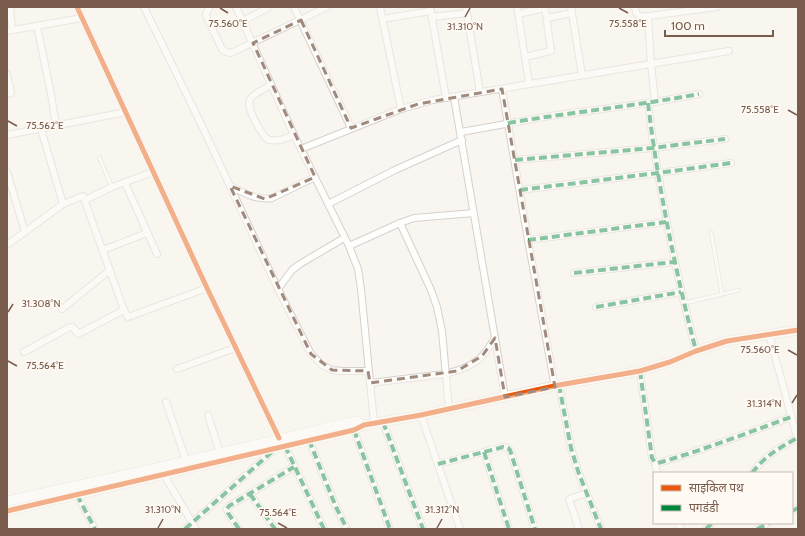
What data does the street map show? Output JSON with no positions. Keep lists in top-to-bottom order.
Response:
{
  "legend": ["साइकिल पथ", "पगडंडी"],
  "scale_bar": "100 m",
  "coordinates": [
    "75.560°E",
    "75.558°E",
    "31.310°N",
    "75.562°E",
    "31.308°N",
    "75.564°E",
    "31.314°N",
    "31.312°N"
  ]
}
